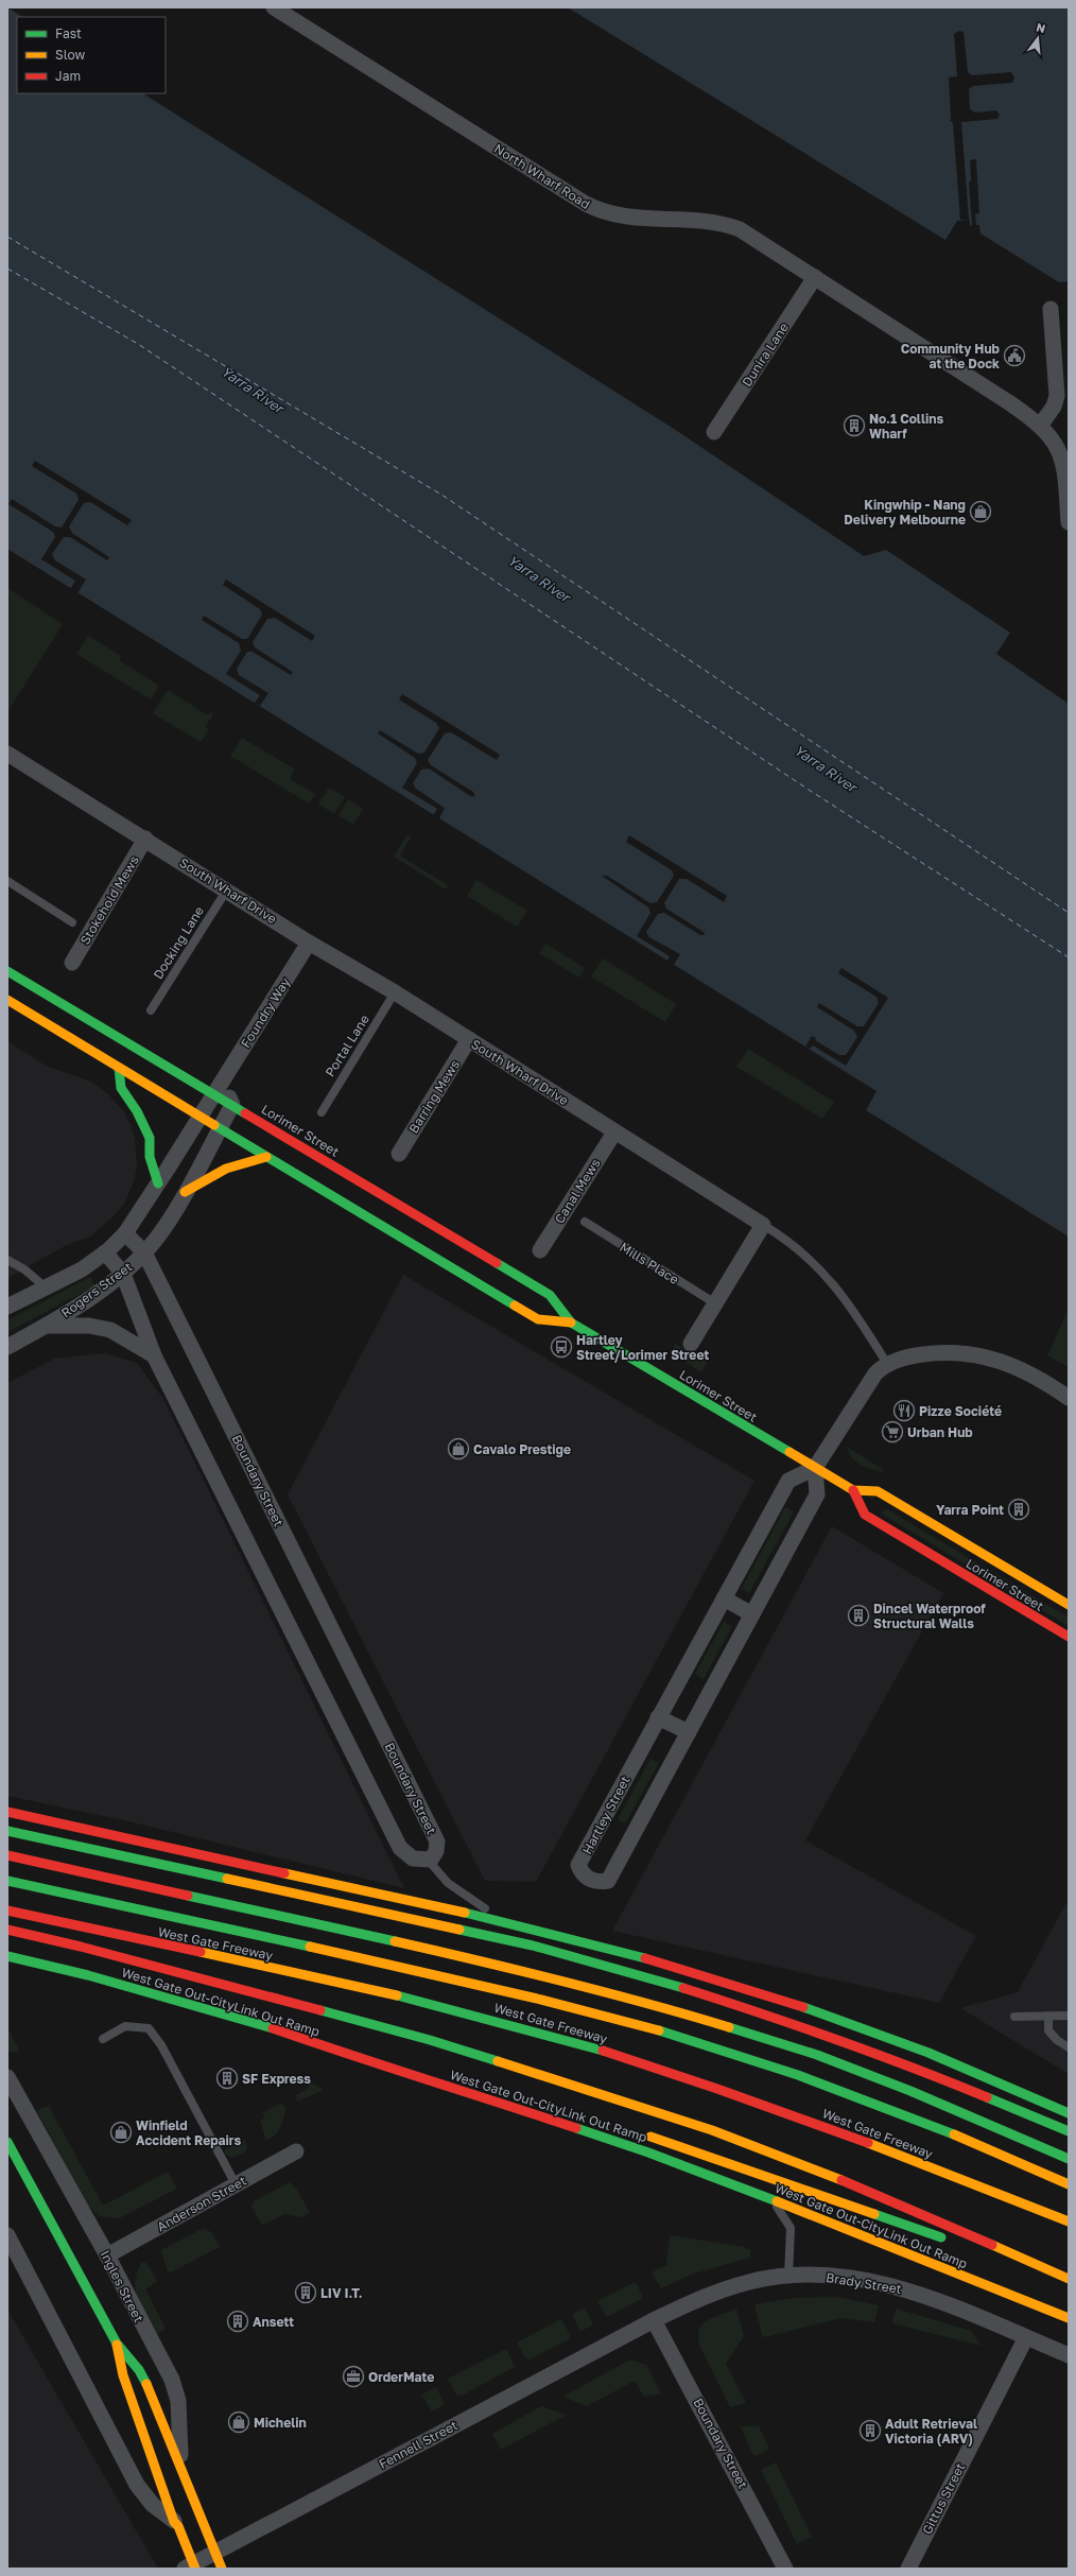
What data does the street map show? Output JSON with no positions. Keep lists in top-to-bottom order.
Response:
{
  "streets": {
    "main road": [
      "Lorimer Street",
      "West Gate Freeway",
      "West Gate Out-CityLink Out Ramp",
      "Ingles Street"
    ],
    "street": [
      "North Wharf Road",
      "Dunira Lane",
      "South Wharf Drive",
      "Stokehold Mews",
      "Foundry Way",
      "Barring Mews",
      "Canal Mews",
      "Rogers Street",
      "Boundary Street",
      "Hartley Street",
      "Anderson Street",
      "Brady Street",
      "Fennell Street",
      "Gittus Street"
    ],
    "lane": ["Docking Lane", "Portal Lane", "Mills Place"]
  },
  "crossings": [
    ["North Wharf Road", "Dunira Lane"],
    ["South Wharf Drive", "Stokehold Mews"],
    ["South Wharf Drive", "Docking Lane"],
    ["South Wharf Drive", "Foundry Way"],
    ["South Wharf Drive", "Portal Lane"],
    ["South Wharf Drive", "Barring Mews"],
    ["South Wharf Drive", "Canal Mews"],
    ["Foundry Way", "Rogers Street"],
    ["Lorimer Street", "Rogers Street"],
    ["Lorimer Street", "Hartley Street"],
    ["Rogers Street", "Boundary Street"],
    ["Boundary Street", "Brady Street"],
    ["Boundary Street", "Fennell Street"],
    ["Anderson Street", "Ingles Street"],
    ["Brady Street", "Fennell Street"],
    ["Brady Street", "Gittus Street"],
    ["Ingles Street", "Fennell Street"]
  ],
  "water": ["Yarra River"],
  "places": {
    "public building": ["Community Hub at the Dock"],
    "building": [
      "No.1 Collins Wharf",
      "Yarra Point",
      "Dincel Waterproof Structural Walls",
      "SF Express",
      "LIV I.T.",
      "Ansett",
      "Adult Retrieval Victoria (ARV)"
    ],
    "shop": [
      "Kingwhip - Nang Delivery Melbourne",
      "Cavalo Prestige",
      "Winfield Accident Repairs",
      "Michelin"
    ],
    "bus stop": ["Hartley Street/Lorimer Street"],
    "restaurant": ["Pizze Société"],
    "supermarket": ["Urban Hub"],
    "office": ["OrderMate"]
  },
  "legend": ["Fast", "Slow", "Jam"],
  "north": "top"
}
